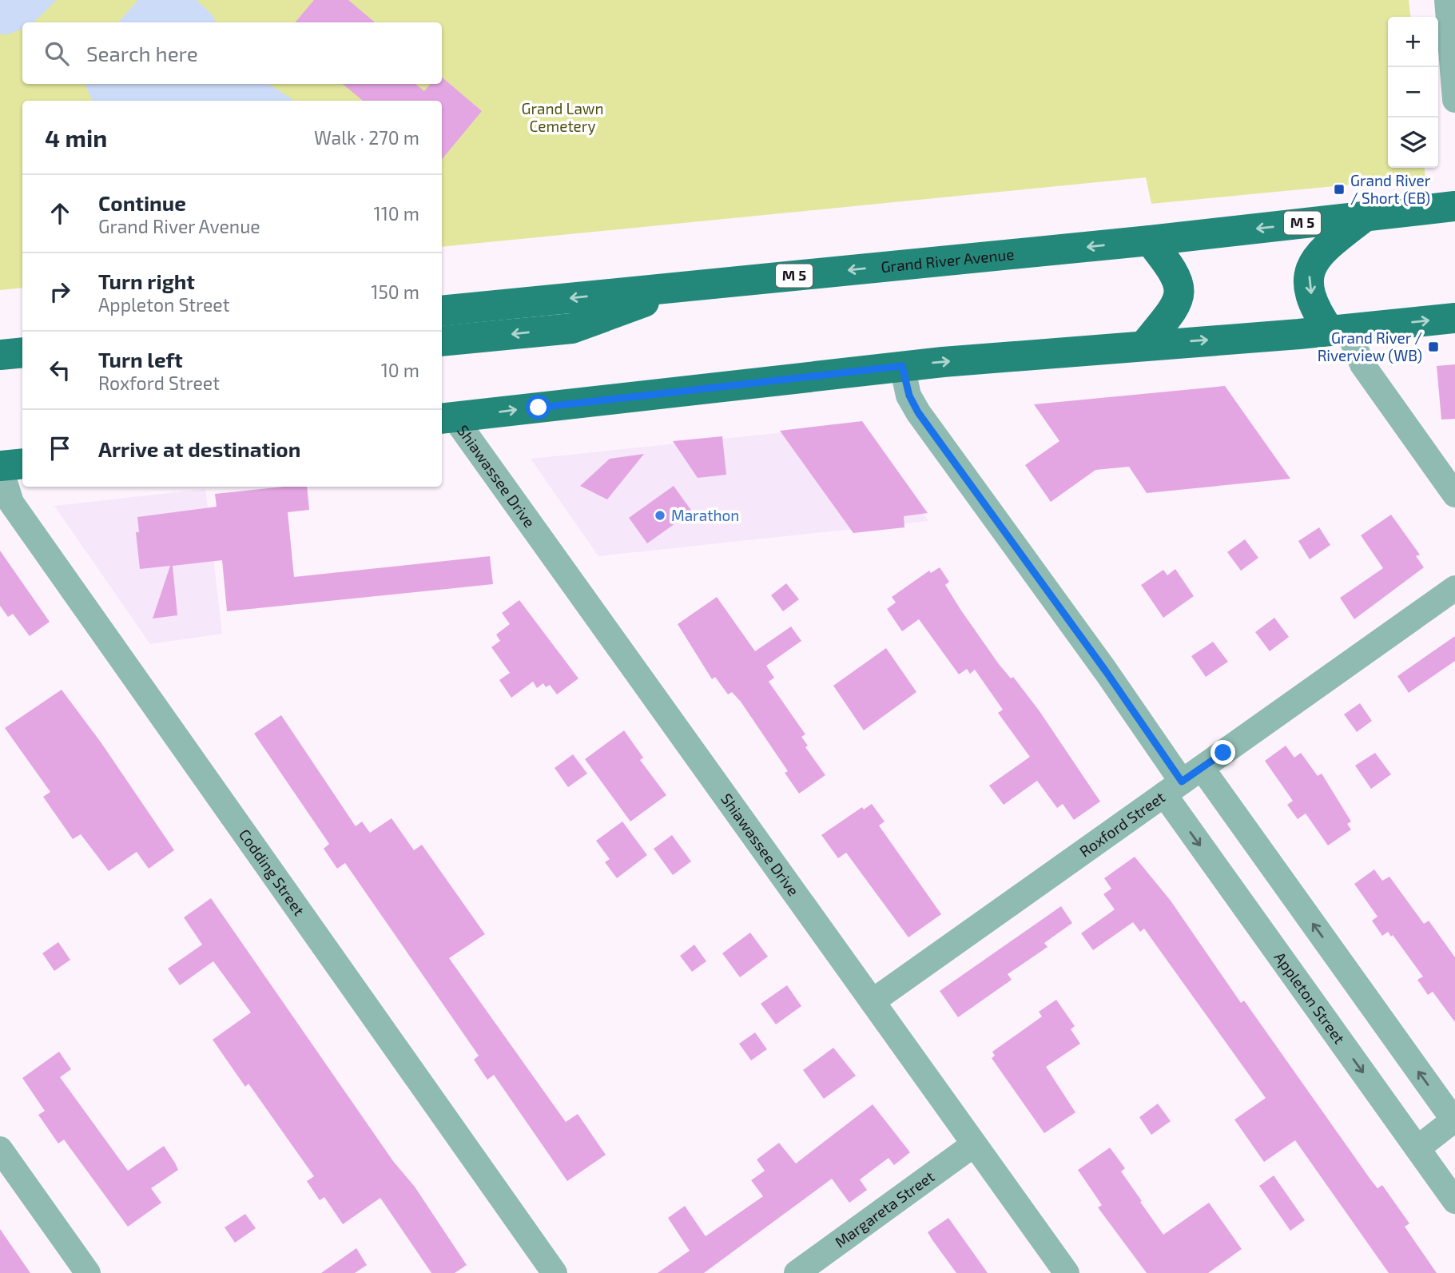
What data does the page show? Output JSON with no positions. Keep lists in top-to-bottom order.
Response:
{
  "streets": {
    "main road": ["M 5", "Grand River Avenue"],
    "street": [
      "Shiawassee Drive",
      "Roxford Street",
      "Codding Street",
      "Appleton Street",
      "Margareta Street"
    ]
  },
  "crossings": [
    ["Shiawassee Drive", "Roxford Street"],
    ["Shiawassee Drive", "Margareta Street"],
    ["Roxford Street", "Appleton Street"]
  ],
  "parks": ["Grand Lawn Cemetery"],
  "places": {
    "transit": ["Grand River / Short (EB)", "Grand River / Riverview (WB)"],
    "other": ["Marathon"]
  },
  "page": {
    "map_buttons": ["+", "−"],
    "search": "Search here",
    "heading": ["4 min", "Walk · 270 m"],
    "list": [
      ["Continue", "Grand River Avenue", "110 m"],
      ["Turn right", "Appleton Street", "150 m"],
      ["Turn left", "Roxford Street", "10 m"],
      "Arrive at destination"
    ]
  }
}
